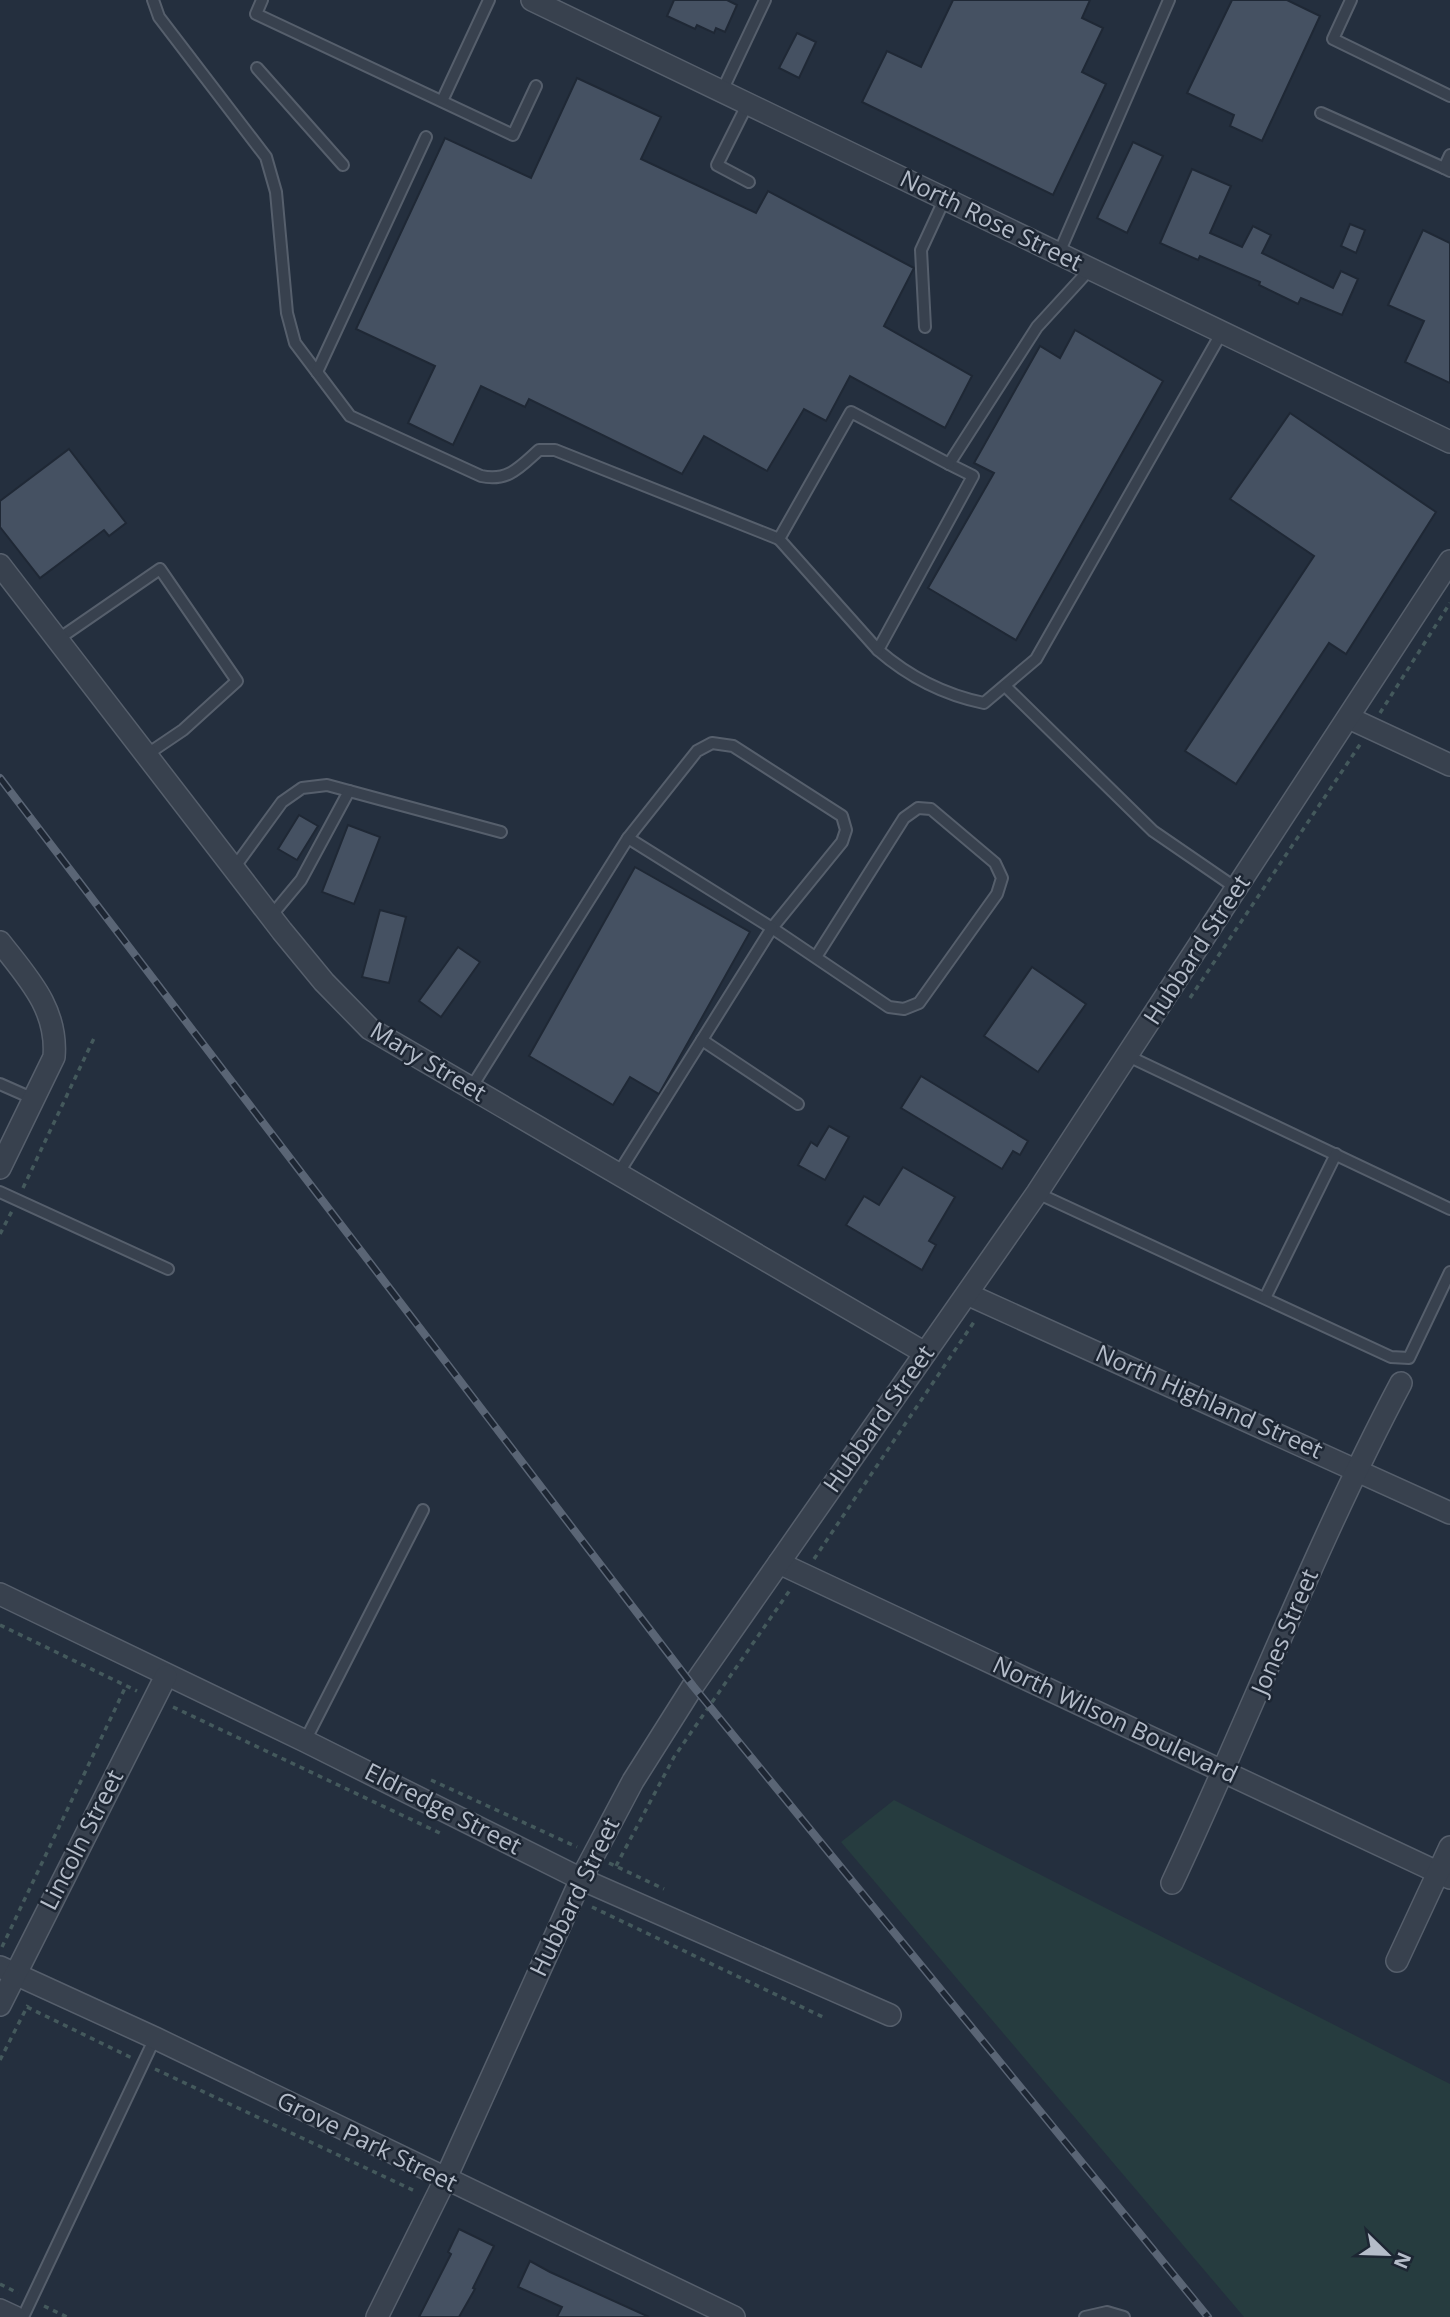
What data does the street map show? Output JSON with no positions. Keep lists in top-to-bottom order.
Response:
{
  "streets": {
    "street": [
      "North Rose Street",
      "Hubbard Street",
      "Mary Street",
      "North Highland Street",
      "Jones Street",
      "North Wilson Boulevard",
      "Eldredge Street",
      "Lincoln Street",
      "Grove Park Street"
    ]
  },
  "crossings": [
    ["Hubbard Street", "Mary Street"],
    ["Hubbard Street", "North Highland Street"],
    ["Hubbard Street", "North Wilson Boulevard"],
    ["Hubbard Street", "Eldredge Street"],
    ["Hubbard Street", "Grove Park Street"],
    ["North Highland Street", "Jones Street"],
    ["Jones Street", "North Wilson Boulevard"],
    ["Eldredge Street", "Lincoln Street"],
    ["Lincoln Street", "Grove Park Street"]
  ],
  "north": "bottom right"
}
